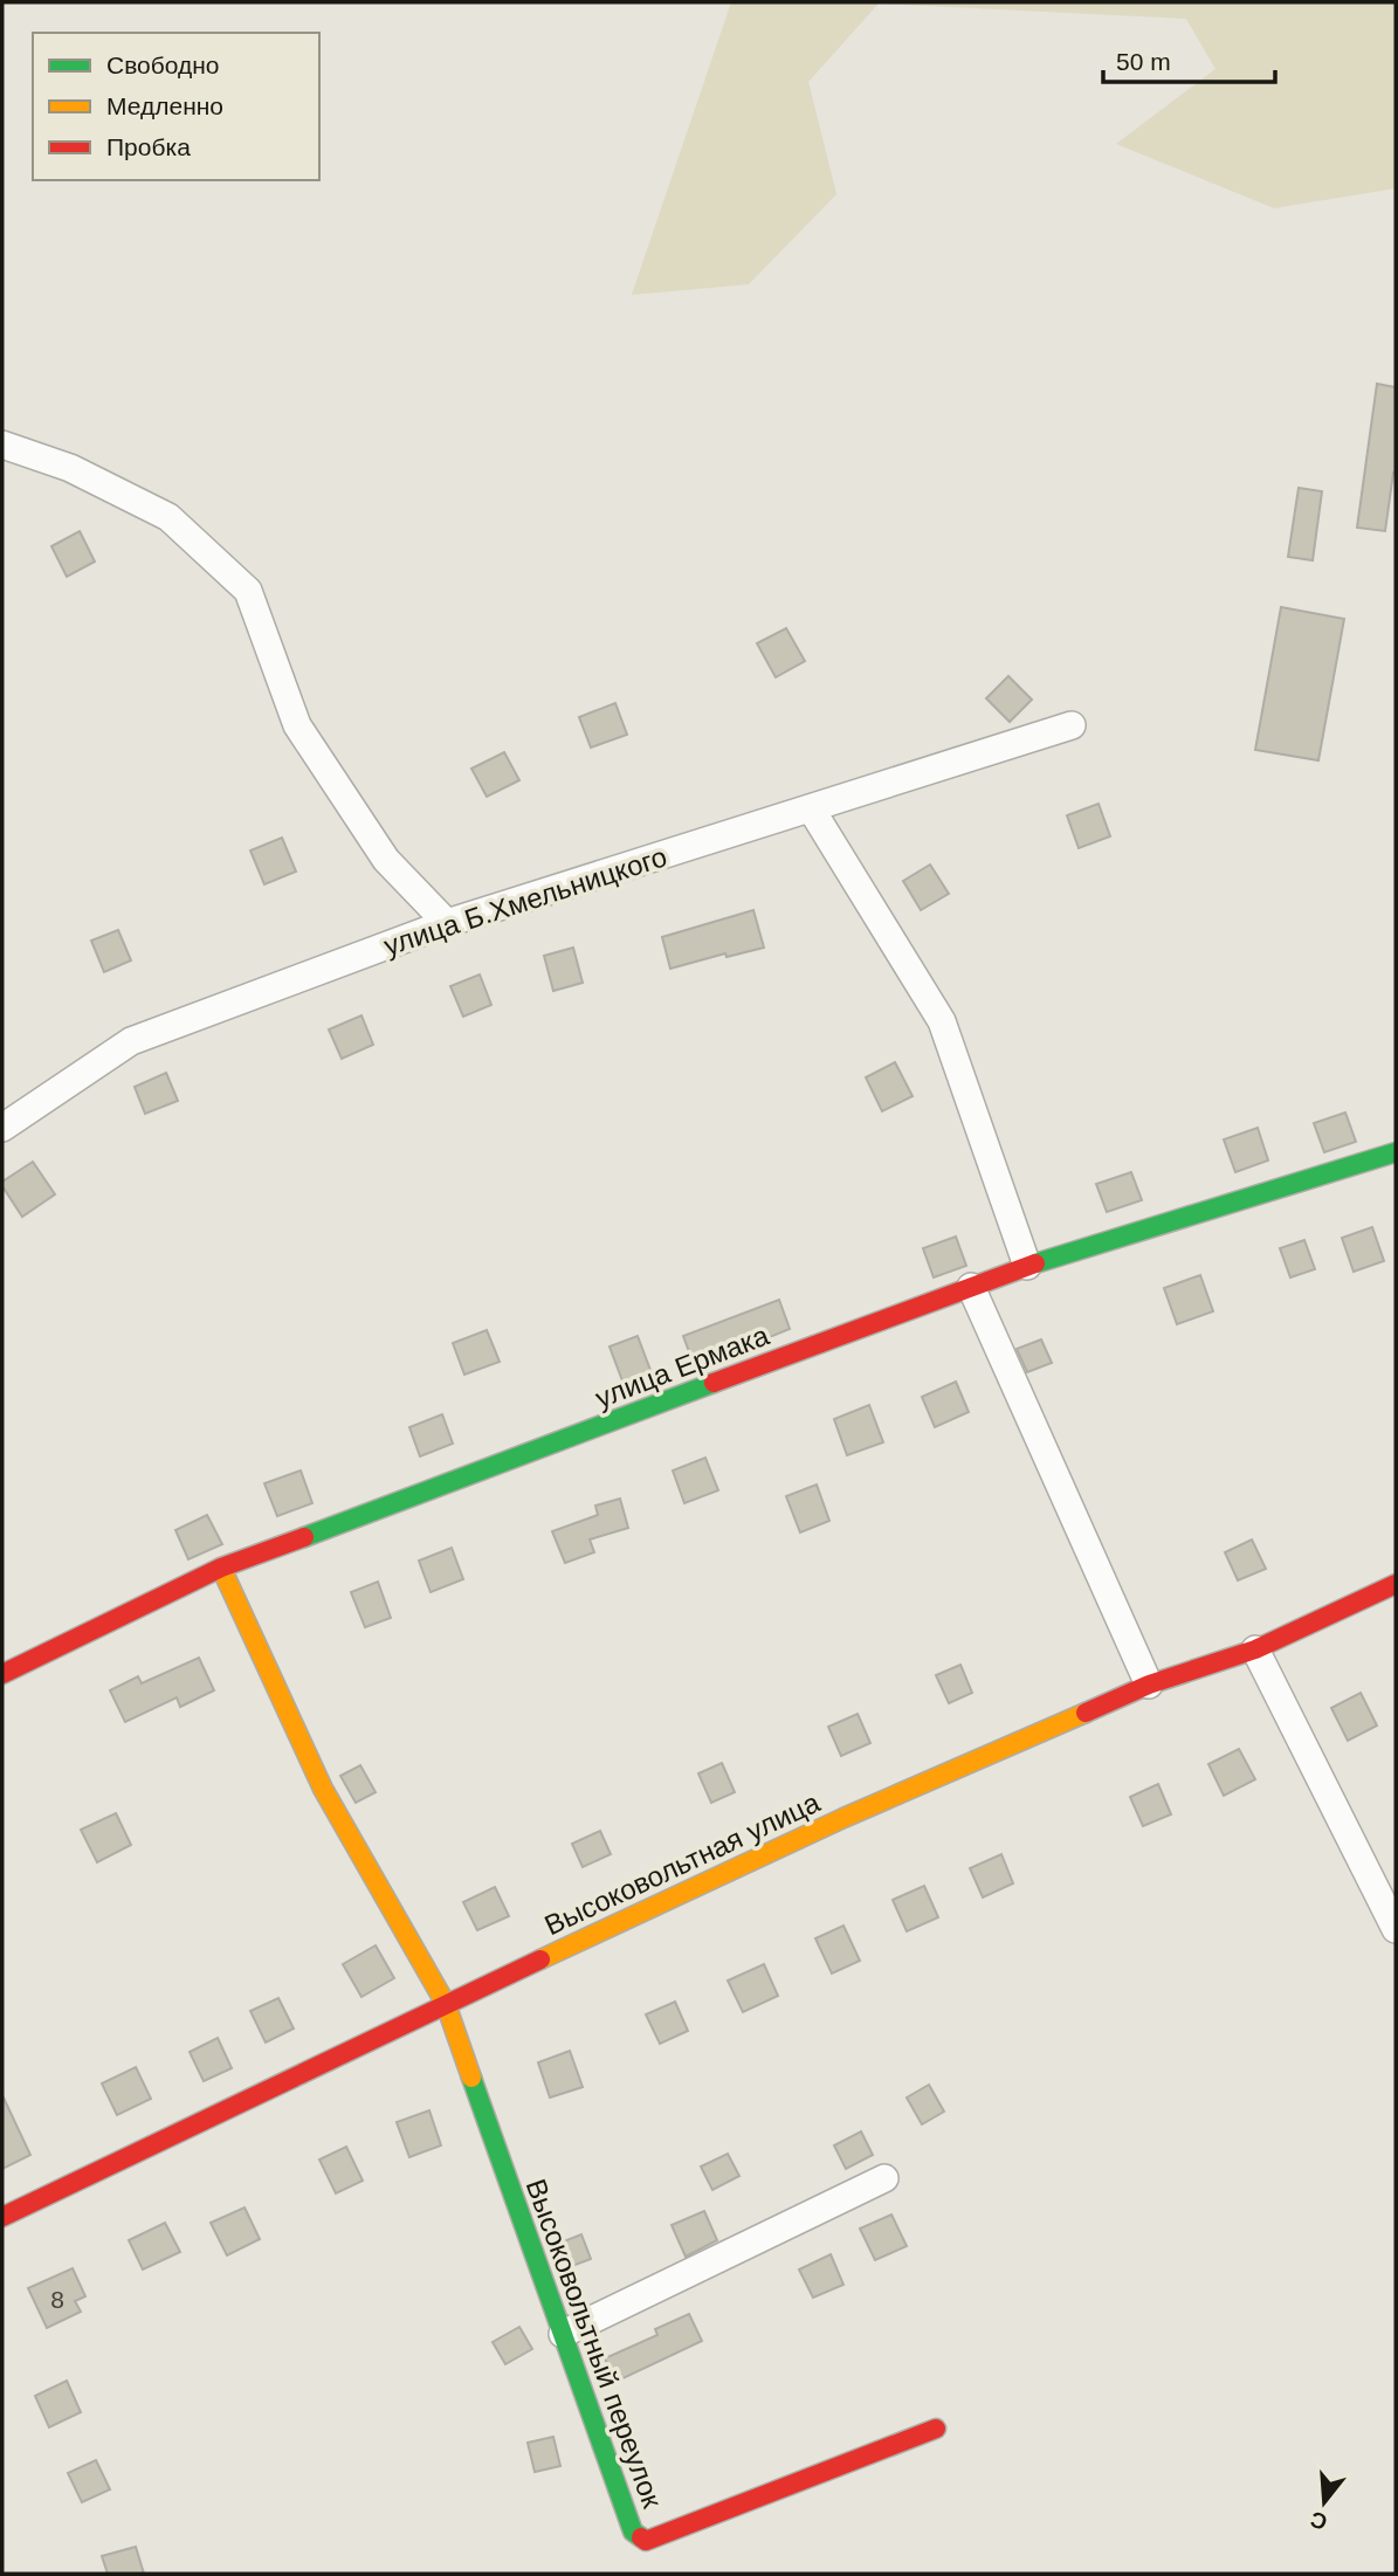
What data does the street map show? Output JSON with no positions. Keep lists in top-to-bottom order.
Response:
{
  "streets": {
    "street": [
      "улица Б.Хмельницкого",
      "улица Ермака",
      "Высоковольтная улица",
      "Высоковольтный переулок"
    ]
  },
  "crossings": [
    ["улица Ермака", "Высоковольтный переулок"],
    ["Высоковольтная улица", "Высоковольтный переулок"]
  ],
  "house_numbers": ["8"],
  "legend": ["Свободно", "Медленно", "Пробка"],
  "scale_bar": "50 m",
  "north": "bottom"
}
